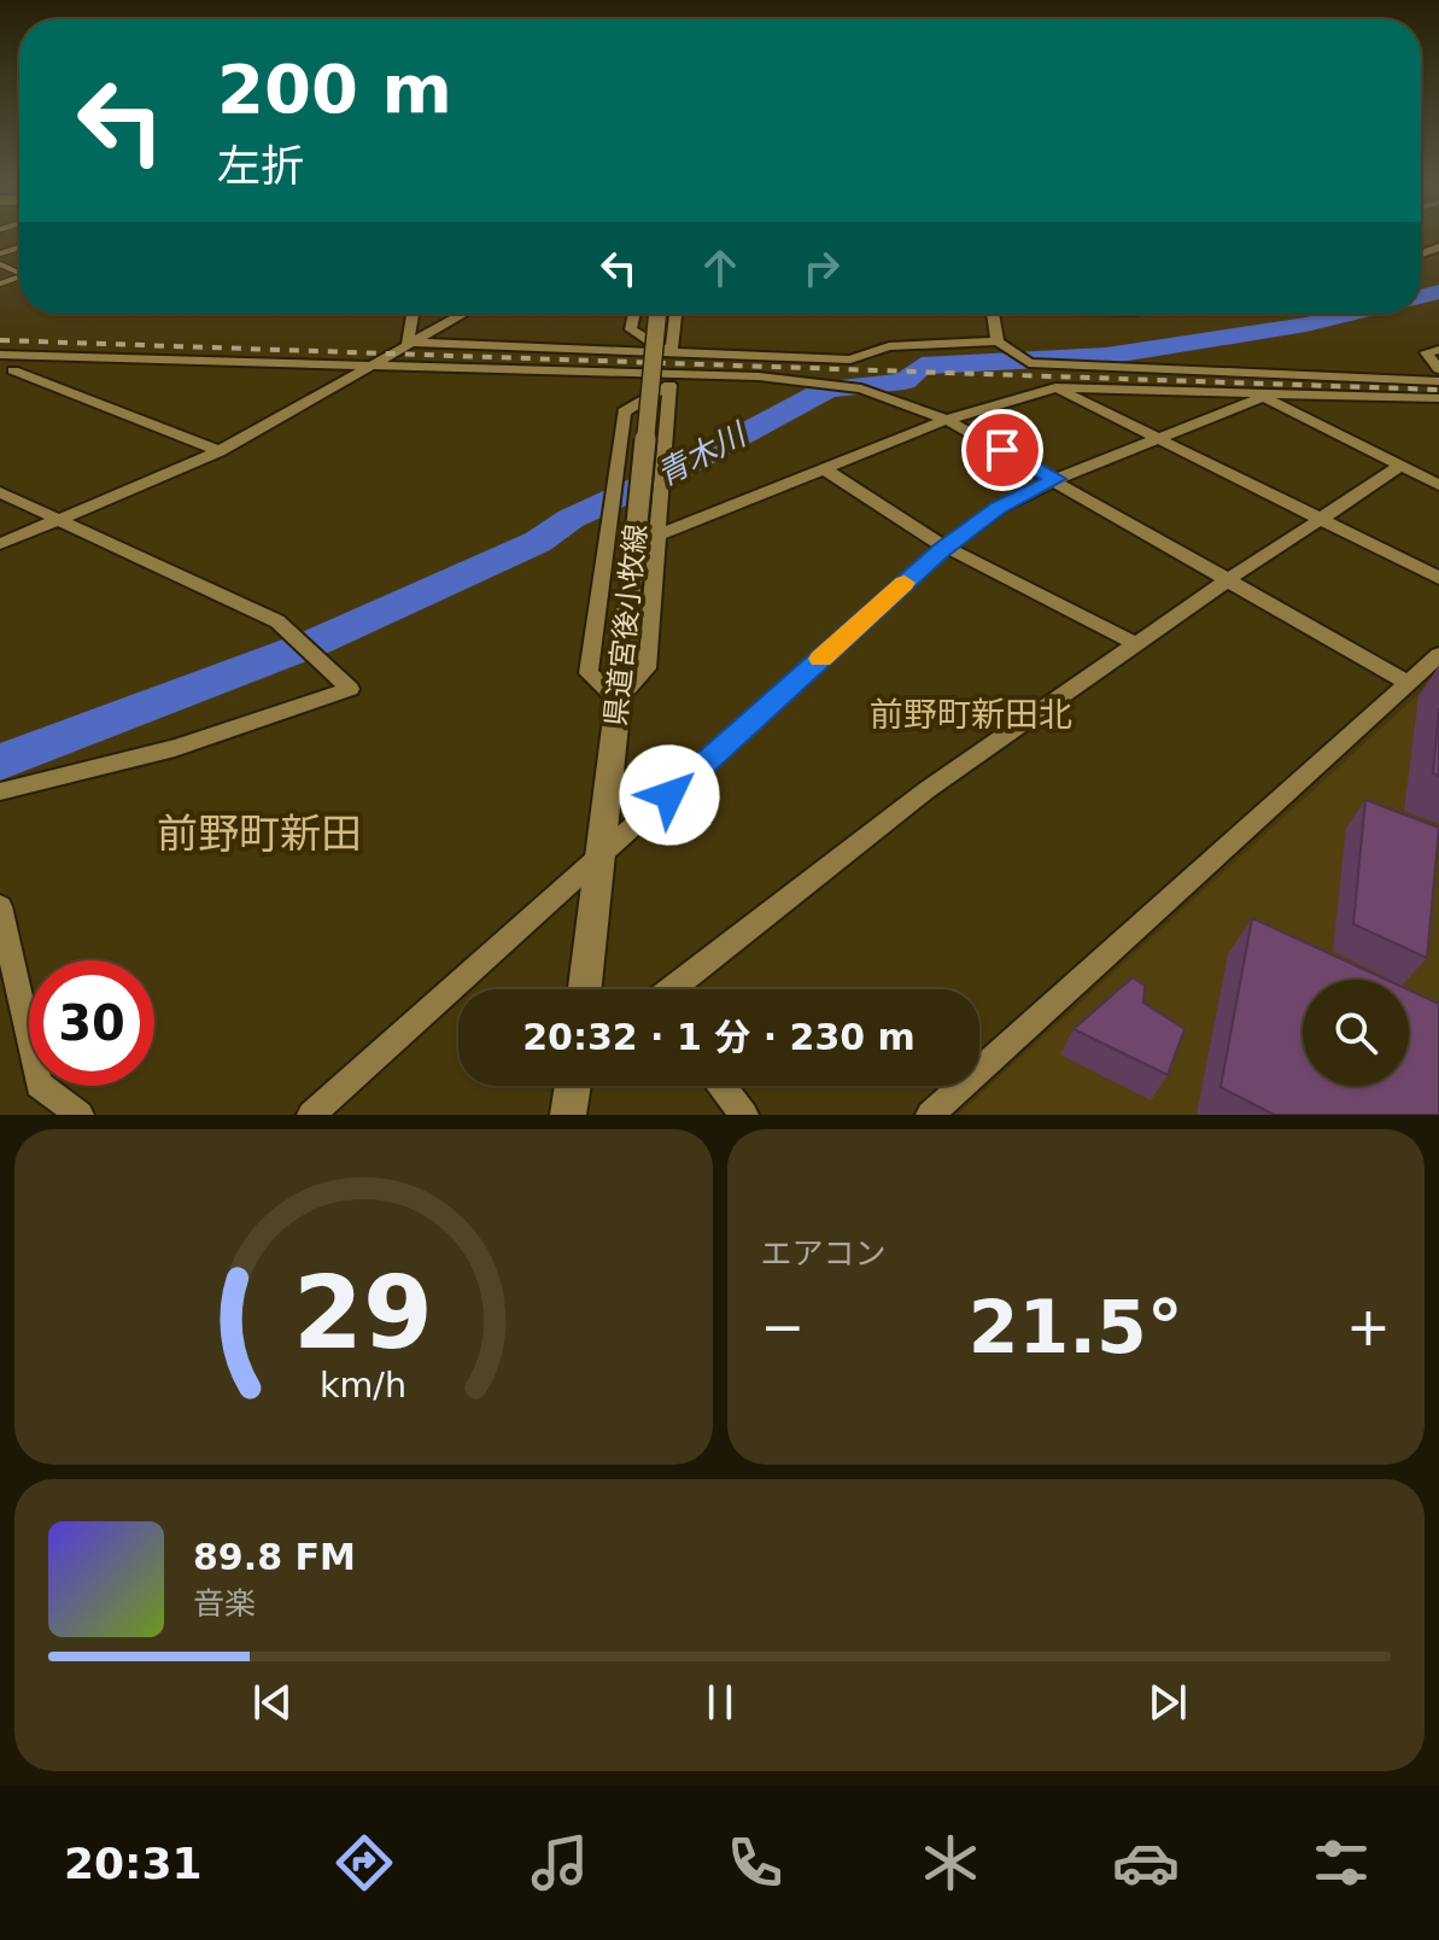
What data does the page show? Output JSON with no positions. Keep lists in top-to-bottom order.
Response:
{
  "streets": {
    "main road": ["県道宮後小牧線"]
  },
  "districts": ["前野町新田北", "前野町新田"],
  "water": ["青木川"],
  "page": {
    "turn": ["200 m", "左折"],
    "limit": "30",
    "trip": "20:32 · 1 分 · 230 m",
    "tile": "エアコン",
    "heat": ["−", "21.5°", "+"],
    "song": ["89.8 FM", "音楽"],
    "tabs": "20:31",
    "gauge": ["29", "km/h"]
  }
}
